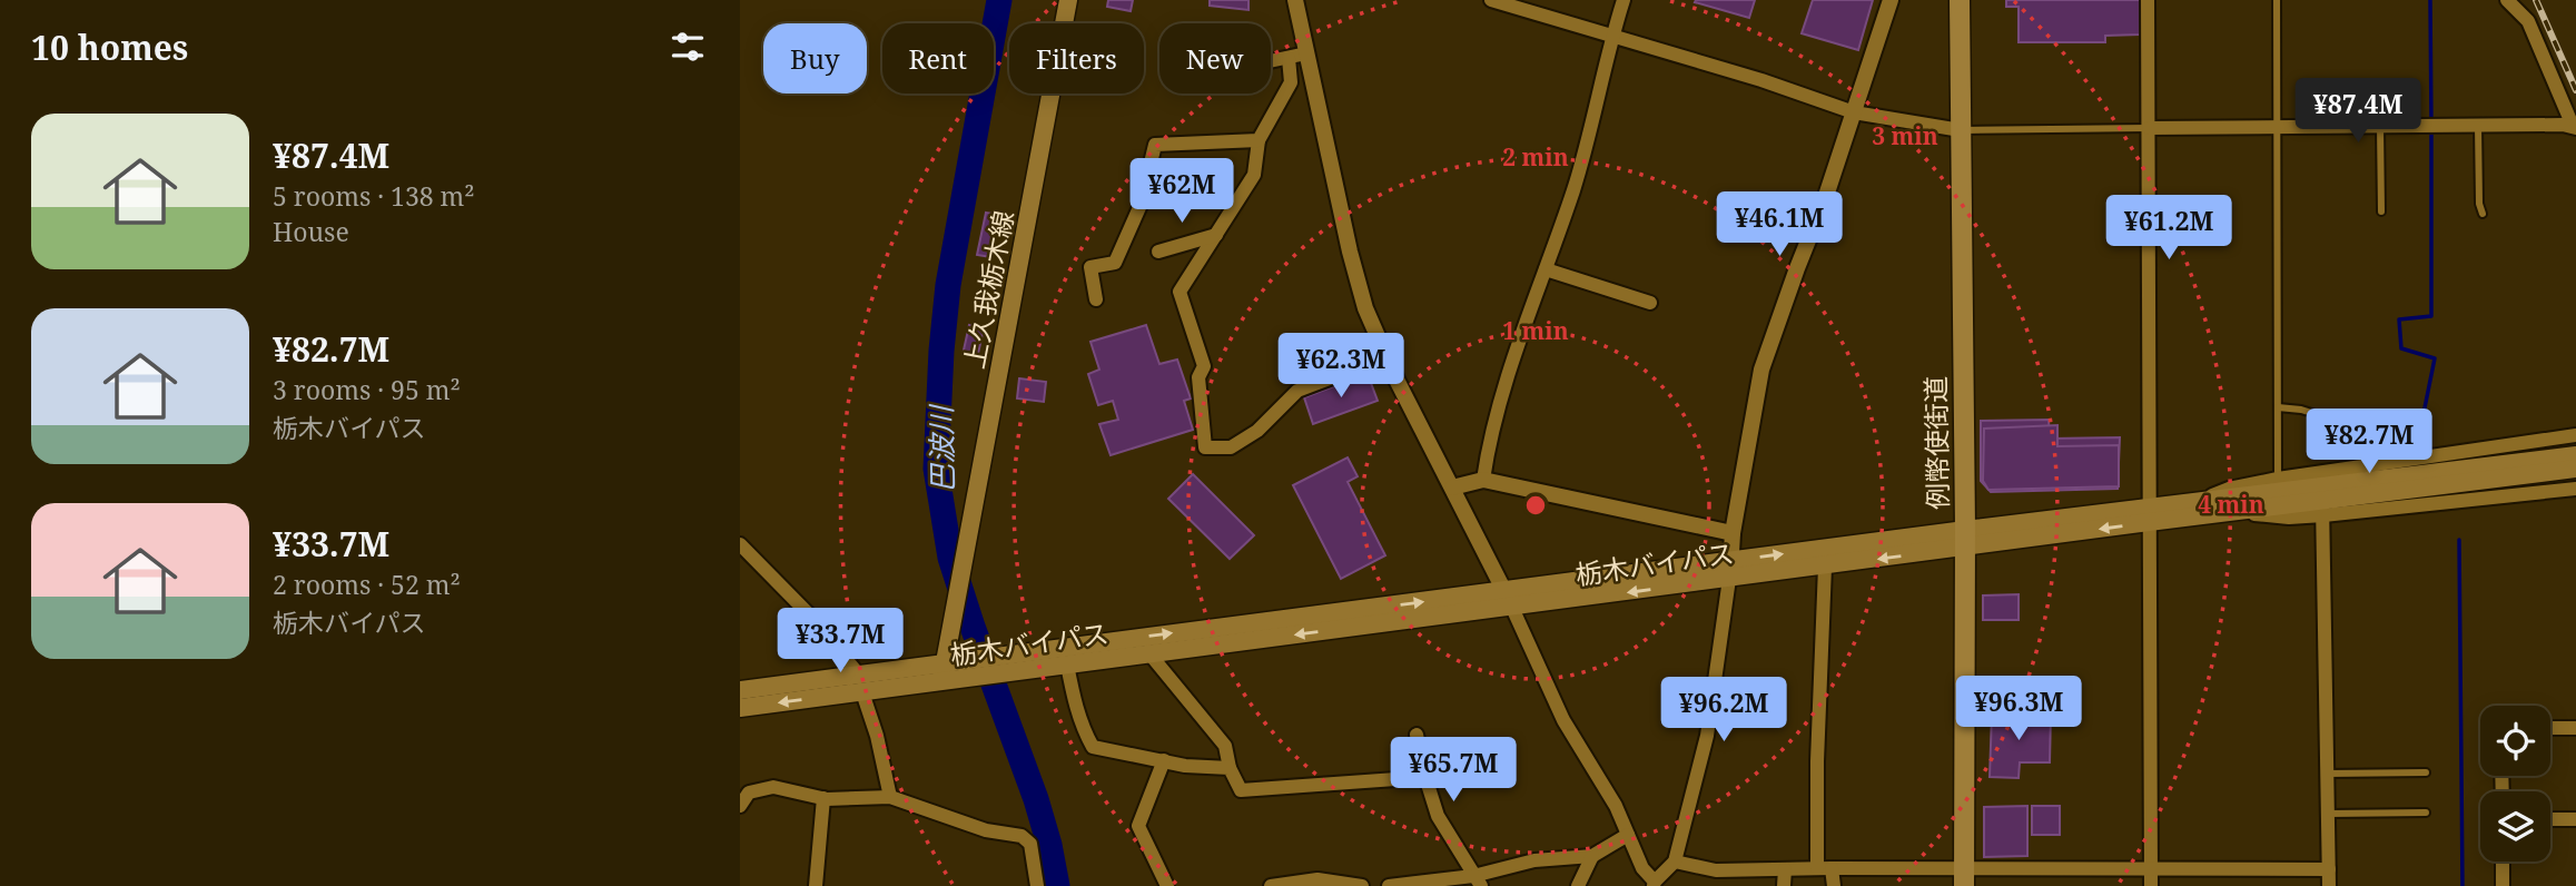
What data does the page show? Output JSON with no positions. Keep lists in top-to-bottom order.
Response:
{
  "streets": {
    "main road": ["上久我栃木線", "例幣使街道", "栃木バイパス"]
  },
  "crossings": [
    ["上久我栃木線", "栃木バイパス"],
    ["例幣使街道", "栃木バイパス"]
  ],
  "water": ["巴波川"],
  "page": {
    "heading": "10 homes",
    "chip": [
      "Buy",
      "Rent",
      "Filters",
      "New"
    ],
    "price": [
      "¥87.4M",
      "¥62M",
      "¥46.1M",
      "¥61.2M",
      "¥62.3M",
      "¥82.7M",
      "¥33.7M",
      "¥96.3M",
      "¥96.2M",
      "¥65.7M"
    ],
    "list": [
      {
        "name": "¥87.4M",
        "note": "5 rooms · 138 m² · House"
      },
      {
        "name": "¥82.7M",
        "note": "3 rooms · 95 m² · 栃木バイパス"
      },
      {
        "name": "¥33.7M",
        "note": "2 rooms · 52 m² · 栃木バイパス"
      }
    ]
  },
  "rings": [
    "3 min",
    "2 min",
    "1 min",
    "4 min"
  ]
}
